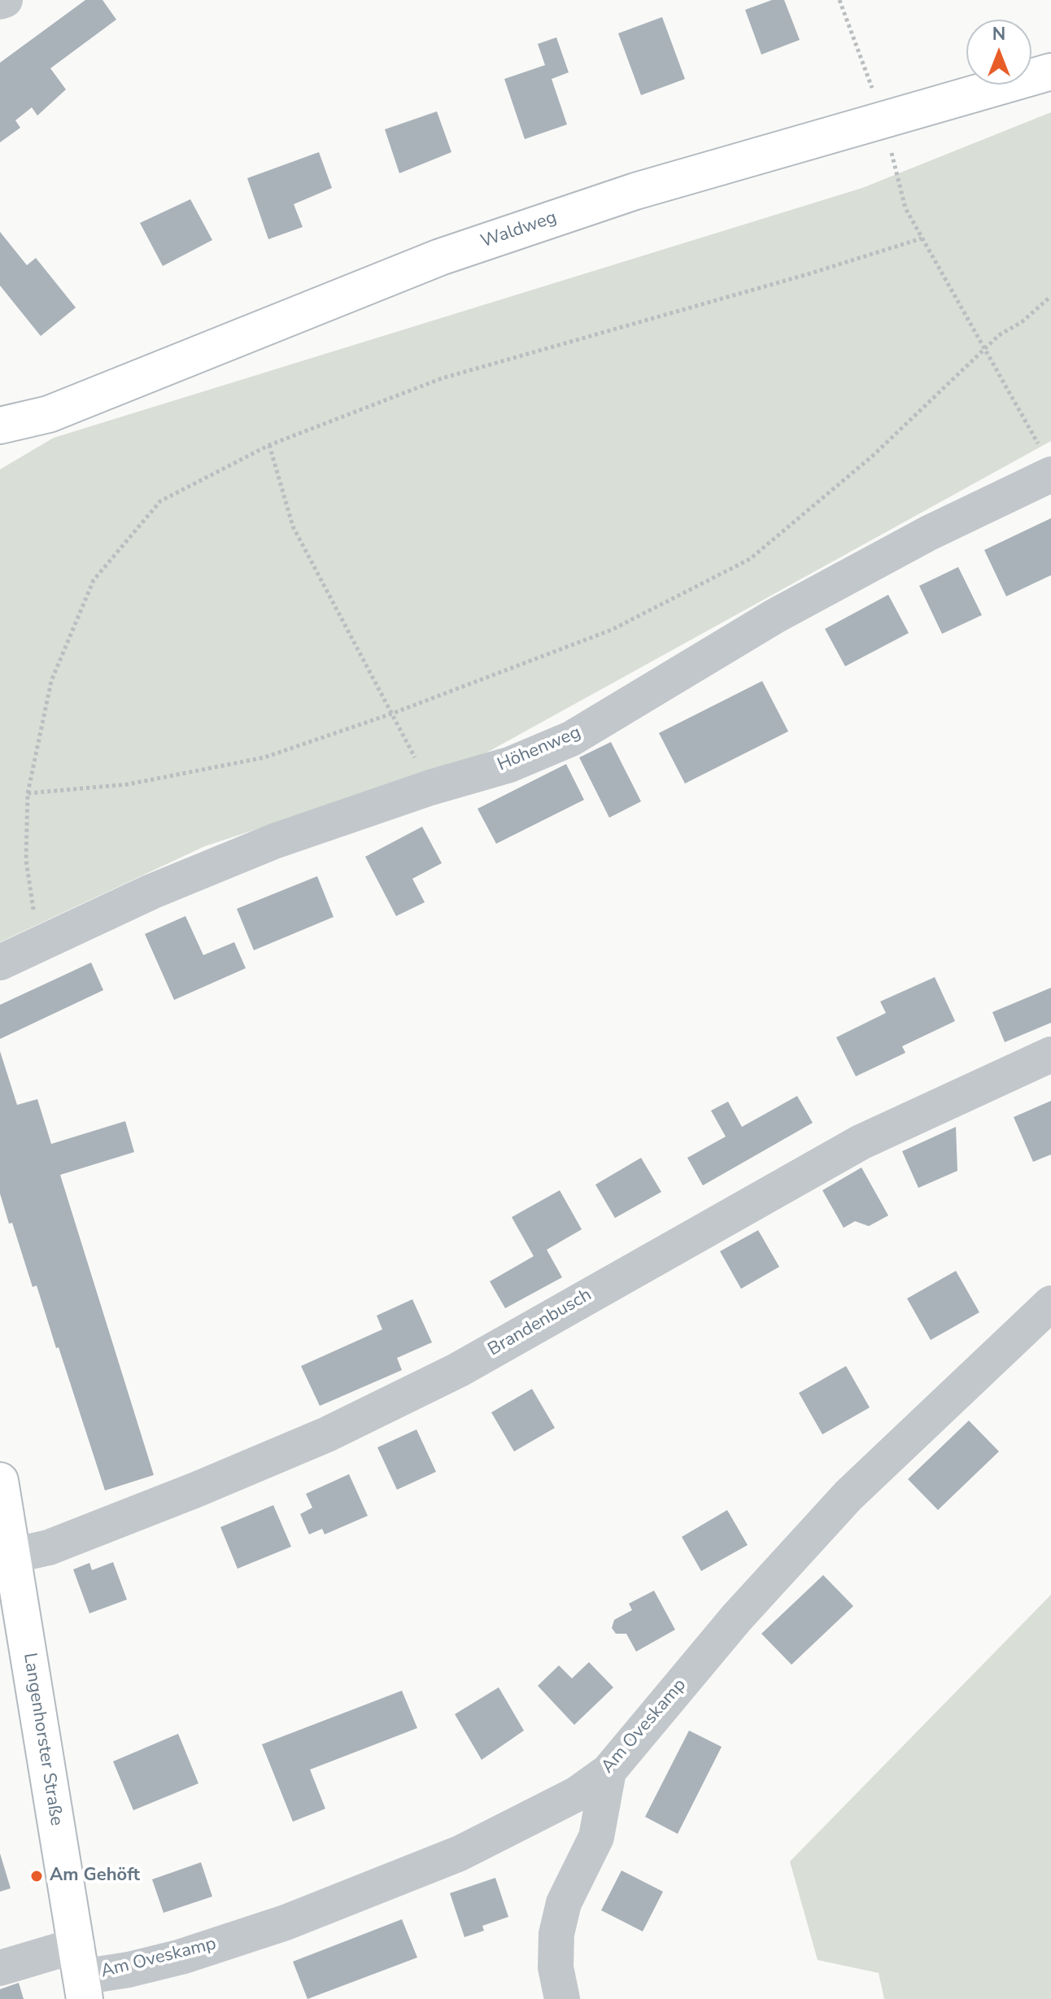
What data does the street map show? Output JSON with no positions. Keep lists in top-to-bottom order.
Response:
{
  "streets": {
    "street": [
      "Waldweg",
      "Höhenweg",
      "Brandenbusch",
      "Am Oveskamp",
      "Langenhorster Straße"
    ]
  },
  "crossings": [
    ["Brandenbusch", "Langenhorster Straße"],
    ["Am Oveskamp", "Langenhorster Straße"]
  ],
  "places": ["Am Gehöft"],
  "north": "top"
}
